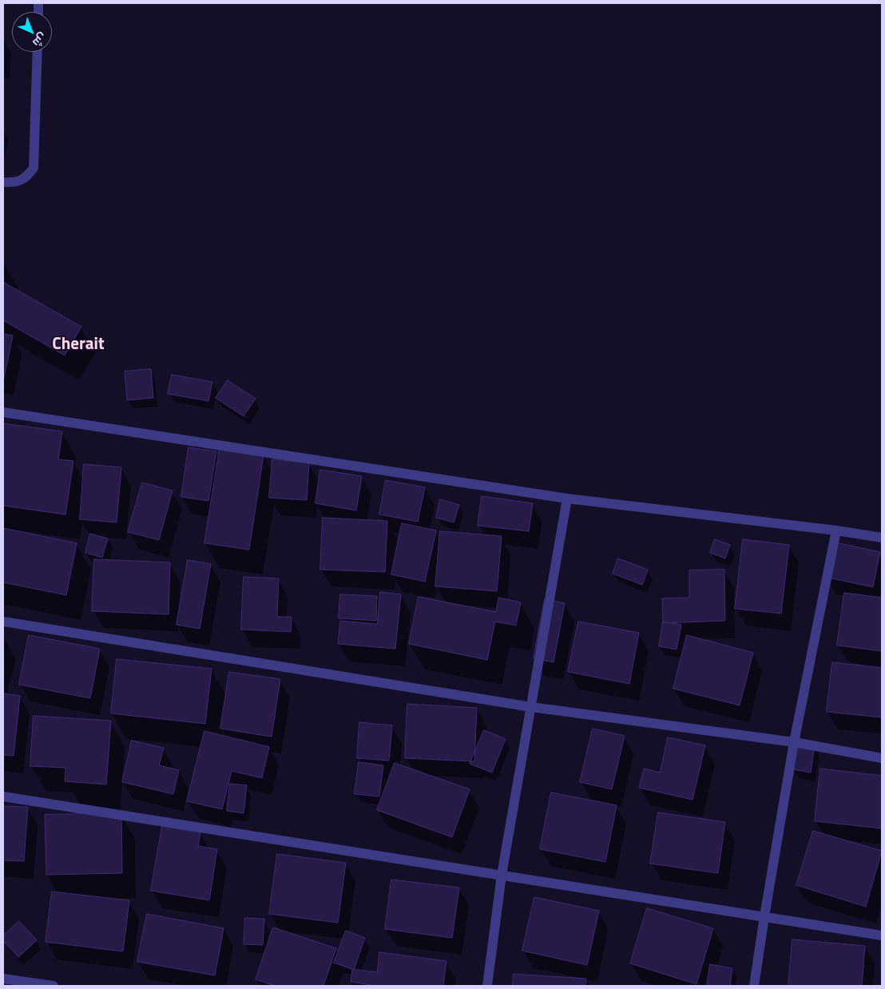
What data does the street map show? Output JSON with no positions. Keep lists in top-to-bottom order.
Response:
{
  "districts": ["Cherait"],
  "north": "bottom right"
}
